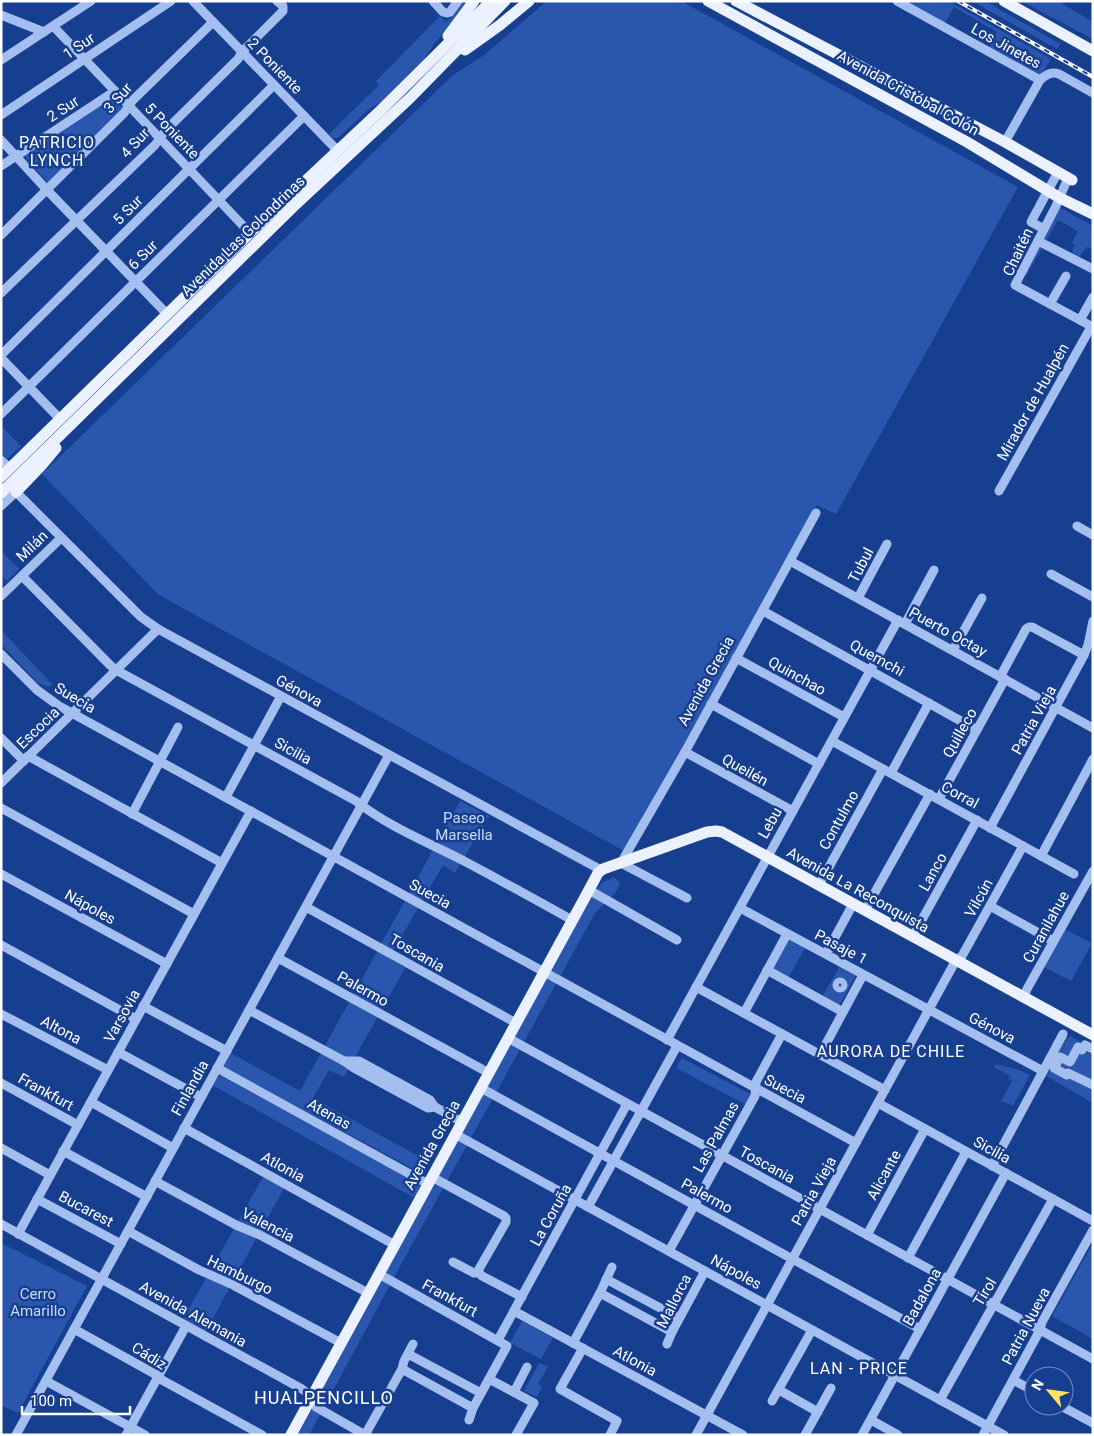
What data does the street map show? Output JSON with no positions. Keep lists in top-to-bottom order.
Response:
{
  "streets": {
    "main road": [
      "Avenida Cristóbal Colón",
      "Avenida Las Golondrinas",
      "Avenida Grecia",
      "Avenida La Reconquista"
    ],
    "street": [
      "1 Sur",
      "Los Jinetes",
      "2 Poniente",
      "3 Sur",
      "2 Sur",
      "5 Poniente",
      "4 Sur",
      "5 Sur",
      "Chaitén",
      "6 Sur",
      "Mirador de Hualpén",
      "Milán",
      "Tubul",
      "Puerto Octay",
      "Quemchi",
      "Quinchao",
      "Génova",
      "Suecia",
      "Patria Vieja",
      "Escocia",
      "Quilleco",
      "Sicilia",
      "Queilén",
      "Corral",
      "Contulmo",
      "Lebu",
      "Lanco",
      "Vilcún",
      "Nápoles",
      "Curanilahue",
      "Pasaje 1",
      "Toscania",
      "Palermo",
      "Varsovia",
      "Altona",
      "Finlandia",
      "Frankfurt",
      "Atenas",
      "Las Palmas",
      "Atlonia",
      "Alicante",
      "Bucarest",
      "La Coruña",
      "Valencia",
      "Hamburgo",
      "Tirol",
      "Badalona",
      "Mallorca",
      "Avenida Alemania",
      "Patria Nueva",
      "Cádiz"
    ]
  },
  "crossings": [
    ["1 Sur", "5 Poniente"],
    ["Los Jinetes", "Avenida Cristóbal Colón"],
    ["2 Poniente", "3 Sur"],
    ["2 Poniente", "4 Sur"],
    ["2 Poniente", "5 Sur"],
    ["2 Poniente", "Avenida Las Golondrinas"],
    ["2 Poniente", "6 Sur"],
    ["Avenida Cristóbal Colón", "Chaitén"],
    ["3 Sur", "5 Poniente"],
    ["2 Sur", "5 Poniente"],
    ["5 Poniente", "4 Sur"],
    ["5 Poniente", "5 Sur"],
    ["5 Poniente", "Avenida Las Golondrinas"],
    ["5 Poniente", "6 Sur"],
    ["Chaitén", "Mirador de Hualpén"],
    ["Milán", "Génova"],
    ["Milán", "Sicilia"],
    ["Tubul", "Puerto Octay"],
    ["Puerto Octay", "Avenida Grecia"],
    ["Puerto Octay", "Patria Vieja"],
    ["Puerto Octay", "Quilleco"],
    ["Puerto Octay", "Lebu"],
    ["Quemchi", "Avenida Grecia"],
    ["Quemchi", "Quilleco"],
    ["Quemchi", "Contulmo"],
    ["Quemchi", "Lebu"],
    ["Quinchao", "Avenida Grecia"],
    ["Quinchao", "Lebu"],
    ["Avenida Grecia", "Génova"],
    ["Avenida Grecia", "Suecia"],
    ["Avenida Grecia", "Sicilia"],
    ["Avenida Grecia", "Queilén"],
    ["Avenida Grecia", "Avenida La Reconquista"],
    ["Avenida Grecia", "Nápoles"],
    ["Avenida Grecia", "Toscania"],
    ["Avenida Grecia", "Palermo"],
    ["Avenida Grecia", "Frankfurt"],
    ["Avenida Grecia", "Atenas"],
    ["Avenida Grecia", "Atlonia"],
    ["Avenida Grecia", "Valencia"],
    ["Avenida Grecia", "Hamburgo"],
    ["Avenida Grecia", "Avenida Alemania"],
    ["Génova", "Patria Vieja"],
    ["Génova", "Escocia"],
    ["Génova", "Avenida La Reconquista"],
    ["Génova", "Pasaje 1"],
    ["Génova", "Finlandia"],
    ["Suecia", "Patria Vieja"],
    ["Suecia", "Escocia"],
    ["Suecia", "Lebu"],
    ["Suecia", "Varsovia"],
    ["Suecia", "Finlandia"],
    ["Suecia", "Las Palmas"],
    ["Suecia", "La Coruña"],
    ["Patria Vieja", "Quilleco"],
    ["Patria Vieja", "Sicilia"],
    ["Patria Vieja", "Corral"],
    ["Patria Vieja", "Avenida La Reconquista"],
    ["Patria Vieja", "Vilcún"],
    ["Patria Vieja", "Nápoles"],
    ["Patria Vieja", "Pasaje 1"],
    ["Patria Vieja", "Toscania"],
    ["Patria Vieja", "Palermo"],
    ["Patria Vieja", "Atlonia"],
    ["Escocia", "Sicilia"],
    ["Quilleco", "Corral"],
    ["Sicilia", "Finlandia"],
    ["Sicilia", "Alicante"],
    ["Sicilia", "Tirol"],
    ["Sicilia", "Badalona"],
    ["Queilén", "Lebu"],
    ["Corral", "Contulmo"],
    ["Corral", "Lebu"],
    ["Corral", "Lanco"],
    ["Corral", "Vilcún"],
    ["Contulmo", "Avenida La Reconquista"],
    ["Lebu", "Avenida La Reconquista"],
    ["Lebu", "Pasaje 1"],
    ["Lanco", "Avenida La Reconquista"],
    ["Avenida La Reconquista", "Vilcún"],
    ["Avenida La Reconquista", "Curanilahue"],
    ["Nápoles", "Varsovia"],
    ["Nápoles", "Las Palmas"],
    ["Nápoles", "La Coruña"],
    ["Nápoles", "Tirol"],
    ["Nápoles", "Badalona"],
    ["Nápoles", "Mallorca"],
    ["Nápoles", "Patria Nueva"],
    ["Toscania", "Finlandia"],
    ["Toscania", "Las Palmas"],
    ["Toscania", "Alicante"],
    ["Toscania", "La Coruña"],
    ["Toscania", "Tirol"],
    ["Toscania", "Badalona"],
    ["Toscania", "Patria Nueva"],
    ["Palermo", "Finlandia"],
    ["Palermo", "Las Palmas"],
    ["Palermo", "La Coruña"],
    ["Palermo", "Badalona"],
    ["Varsovia", "Altona"],
    ["Varsovia", "Frankfurt"],
    ["Varsovia", "Bucarest"],
    ["Varsovia", "Avenida Alemania"],
    ["Finlandia", "Frankfurt"],
    ["Finlandia", "Atenas"],
    ["Finlandia", "Atlonia"],
    ["Finlandia", "Bucarest"],
    ["Finlandia", "Valencia"],
    ["Finlandia", "Hamburgo"],
    ["Finlandia", "Avenida Alemania"],
    ["Finlandia", "Cádiz"],
    ["Frankfurt", "La Coruña"],
    ["Atlonia", "La Coruña"]
  ],
  "districts": [
    "PATRICIO LYNCH",
    "AURORA DE CHILE",
    "LAN - PRICE",
    "HUALPENCILLO"
  ],
  "parks": ["Paseo Marsella", "Cerro Amarillo"],
  "scale_bar": "100 m",
  "north": "top left"
}
